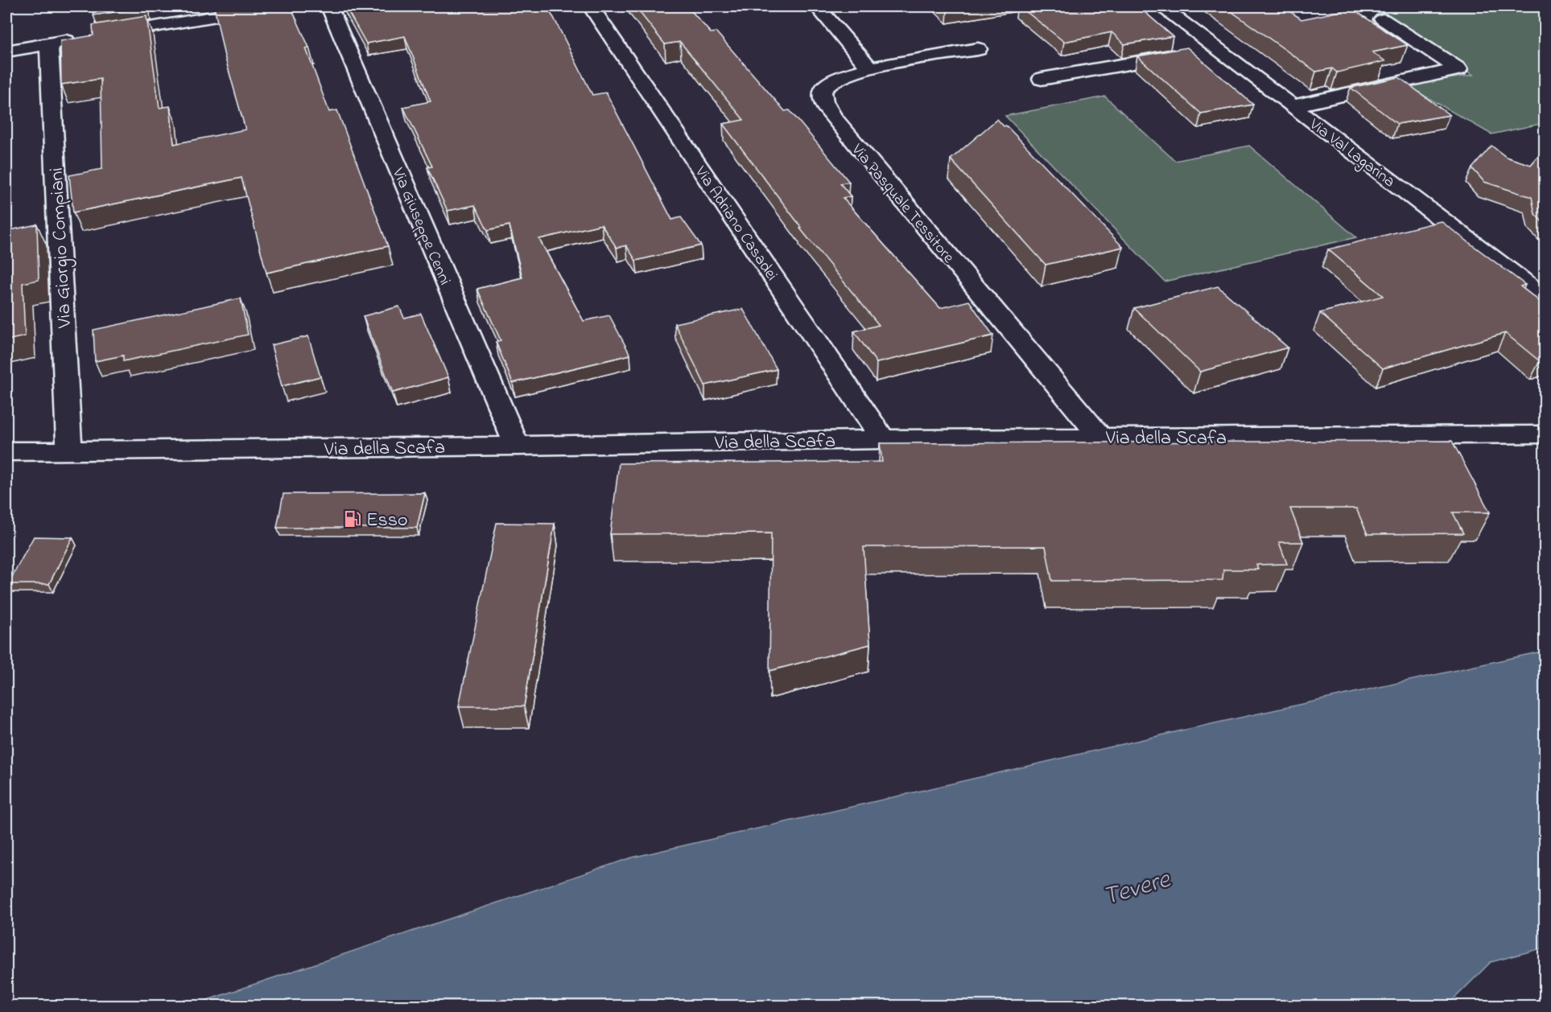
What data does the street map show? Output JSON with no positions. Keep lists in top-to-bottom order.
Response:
{
  "streets": {
    "street": [
      "Via Val Lagarina",
      "Via Pasquale Tessitore",
      "Via Adriano Casadei",
      "Via Giuseppe Cenni",
      "Via Giorgio Compiani",
      "Via della Scafa"
    ]
  },
  "crossings": [
    ["Via Pasquale Tessitore", "Via della Scafa"],
    ["Via Adriano Casadei", "Via della Scafa"],
    ["Via Giuseppe Cenni", "Via della Scafa"],
    ["Via Giorgio Compiani", "Via della Scafa"]
  ],
  "water": ["Tevere"],
  "places": {
    "fuel station": ["Esso"]
  }
}
